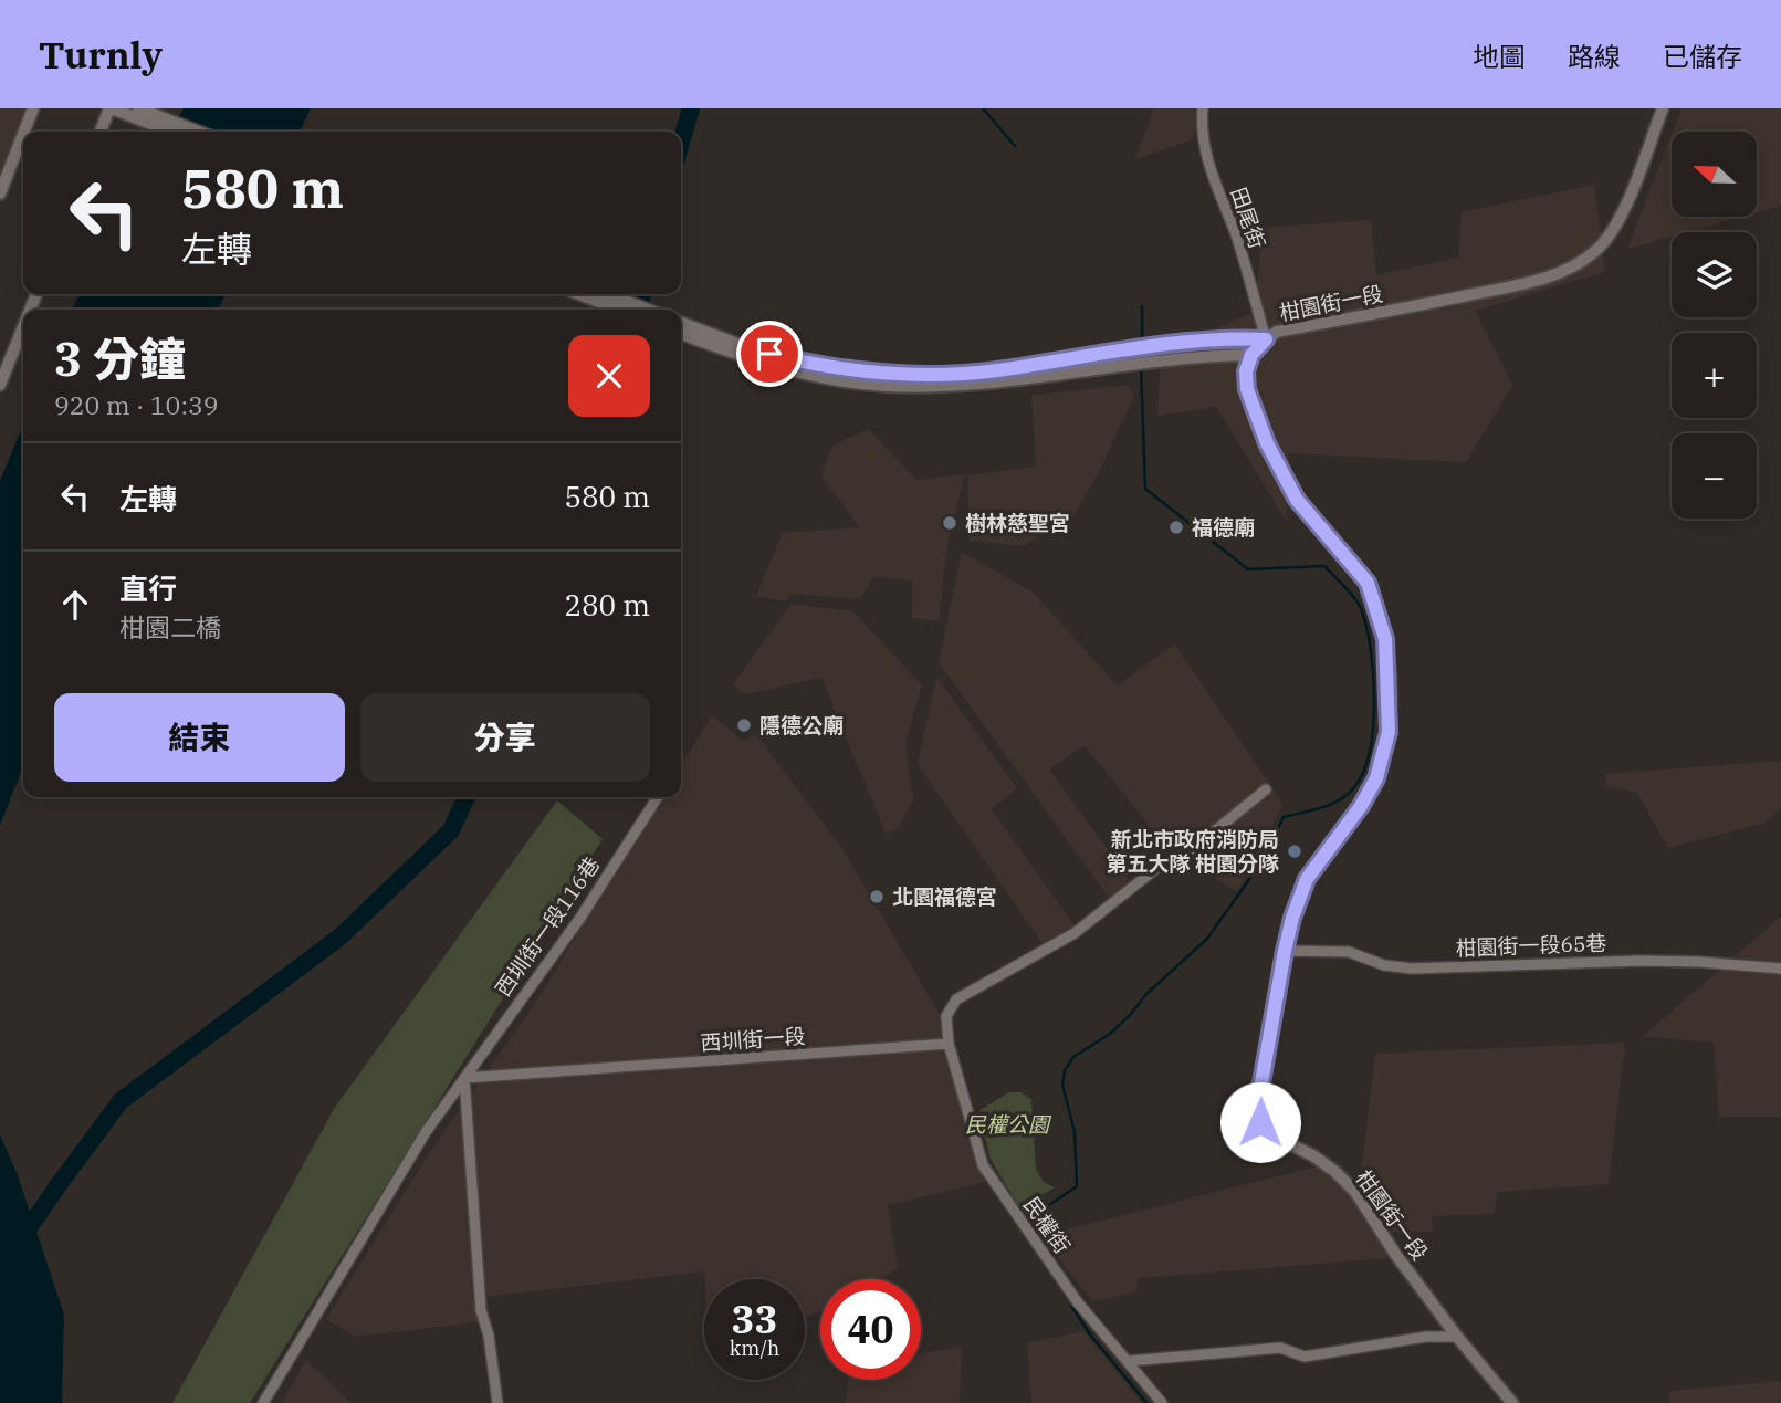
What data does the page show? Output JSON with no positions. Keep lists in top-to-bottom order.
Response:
{
  "streets": {
    "street": [
      "田尾街",
      "柑園街一段",
      "西圳街一段116巷",
      "柑園街一段65巷",
      "西圳街一段",
      "民權街"
    ]
  },
  "crossings": [
    ["田尾街", "柑園街一段"],
    ["柑園街一段", "柑園街一段65巷"],
    ["西圳街一段116巷", "西圳街一段"],
    ["西圳街一段", "民權街"]
  ],
  "parks": ["民權公園"],
  "places": [
    "樹林慈聖宮",
    "福德廟",
    "隱德公廟",
    "新北市政府消防局 第五大隊 柑園分隊",
    "北園福德宮"
  ],
  "north": "left",
  "page": {
    "header": "Turnly",
    "nav": ["地圖", "路線", "已儲存"],
    "map_buttons": ["+", "−"],
    "turn": ["580 m", "左轉"],
    "heading": ["3 分鐘", "920 m · 10:39"],
    "list": [
      {
        "name": "左轉",
        "value": "580 m"
      },
      {
        "name": "直行",
        "note": "柑園二橋",
        "value": "280 m"
      }
    ],
    "buttons": ["結束", "分享"],
    "speed": "33 km/h",
    "limit": "40"
  }
}
